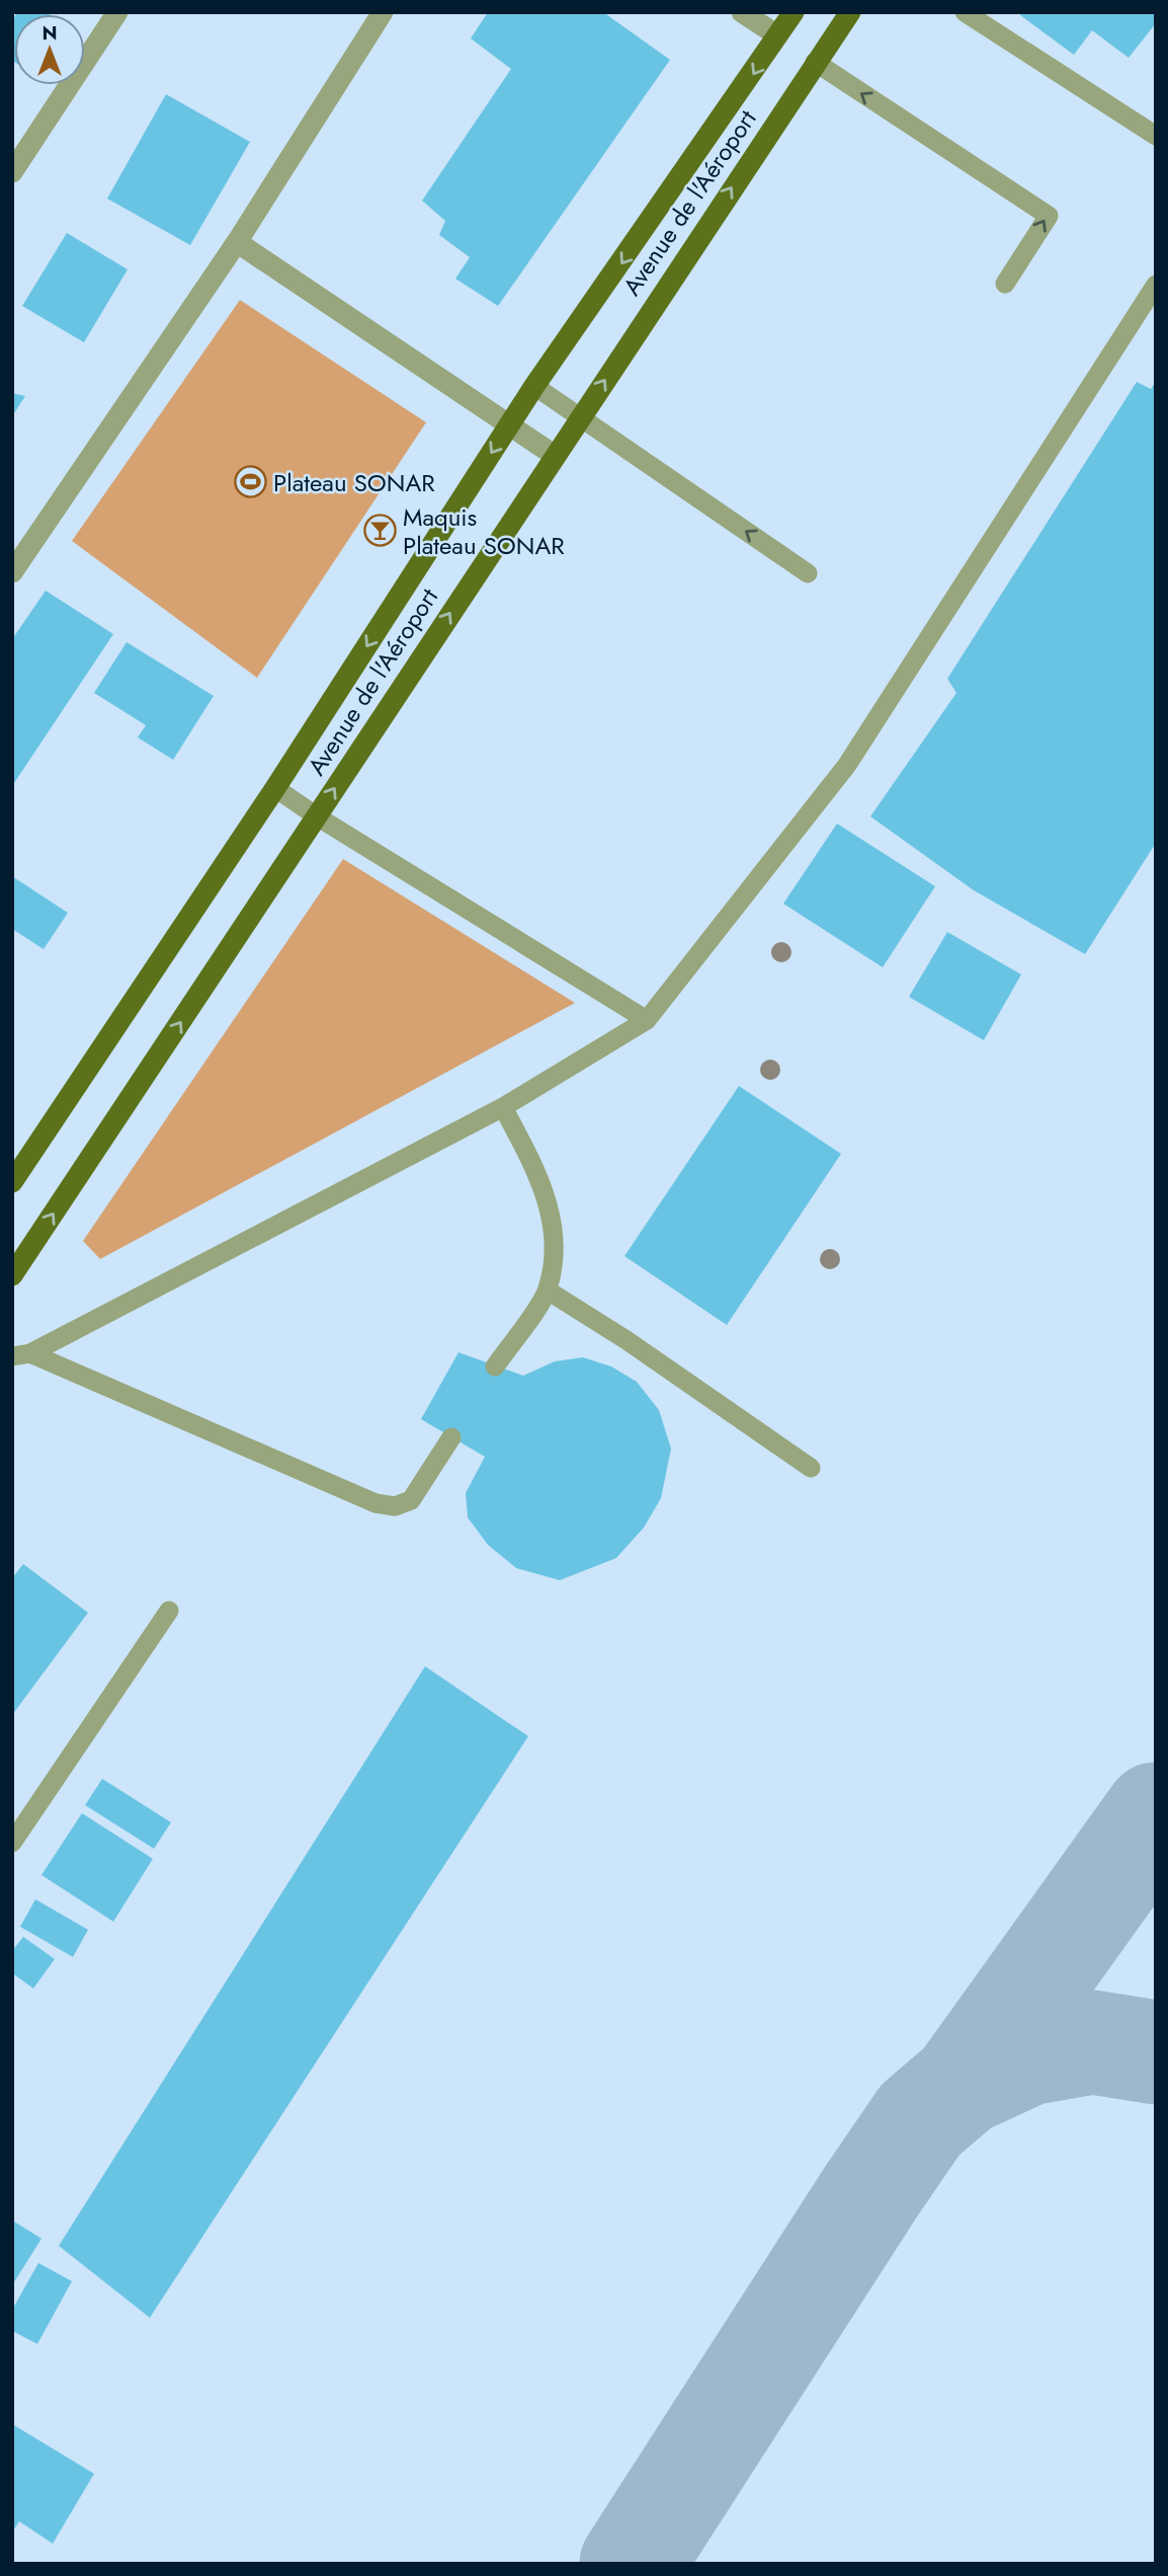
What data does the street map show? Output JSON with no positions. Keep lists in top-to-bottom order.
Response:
{
  "streets": {
    "main road": ["Avenue de l'Aéroport"]
  },
  "places": {
    "sports": ["Plateau SONAR"],
    "bar": ["Maquis Plateau SONAR"]
  },
  "north": "top"
}
